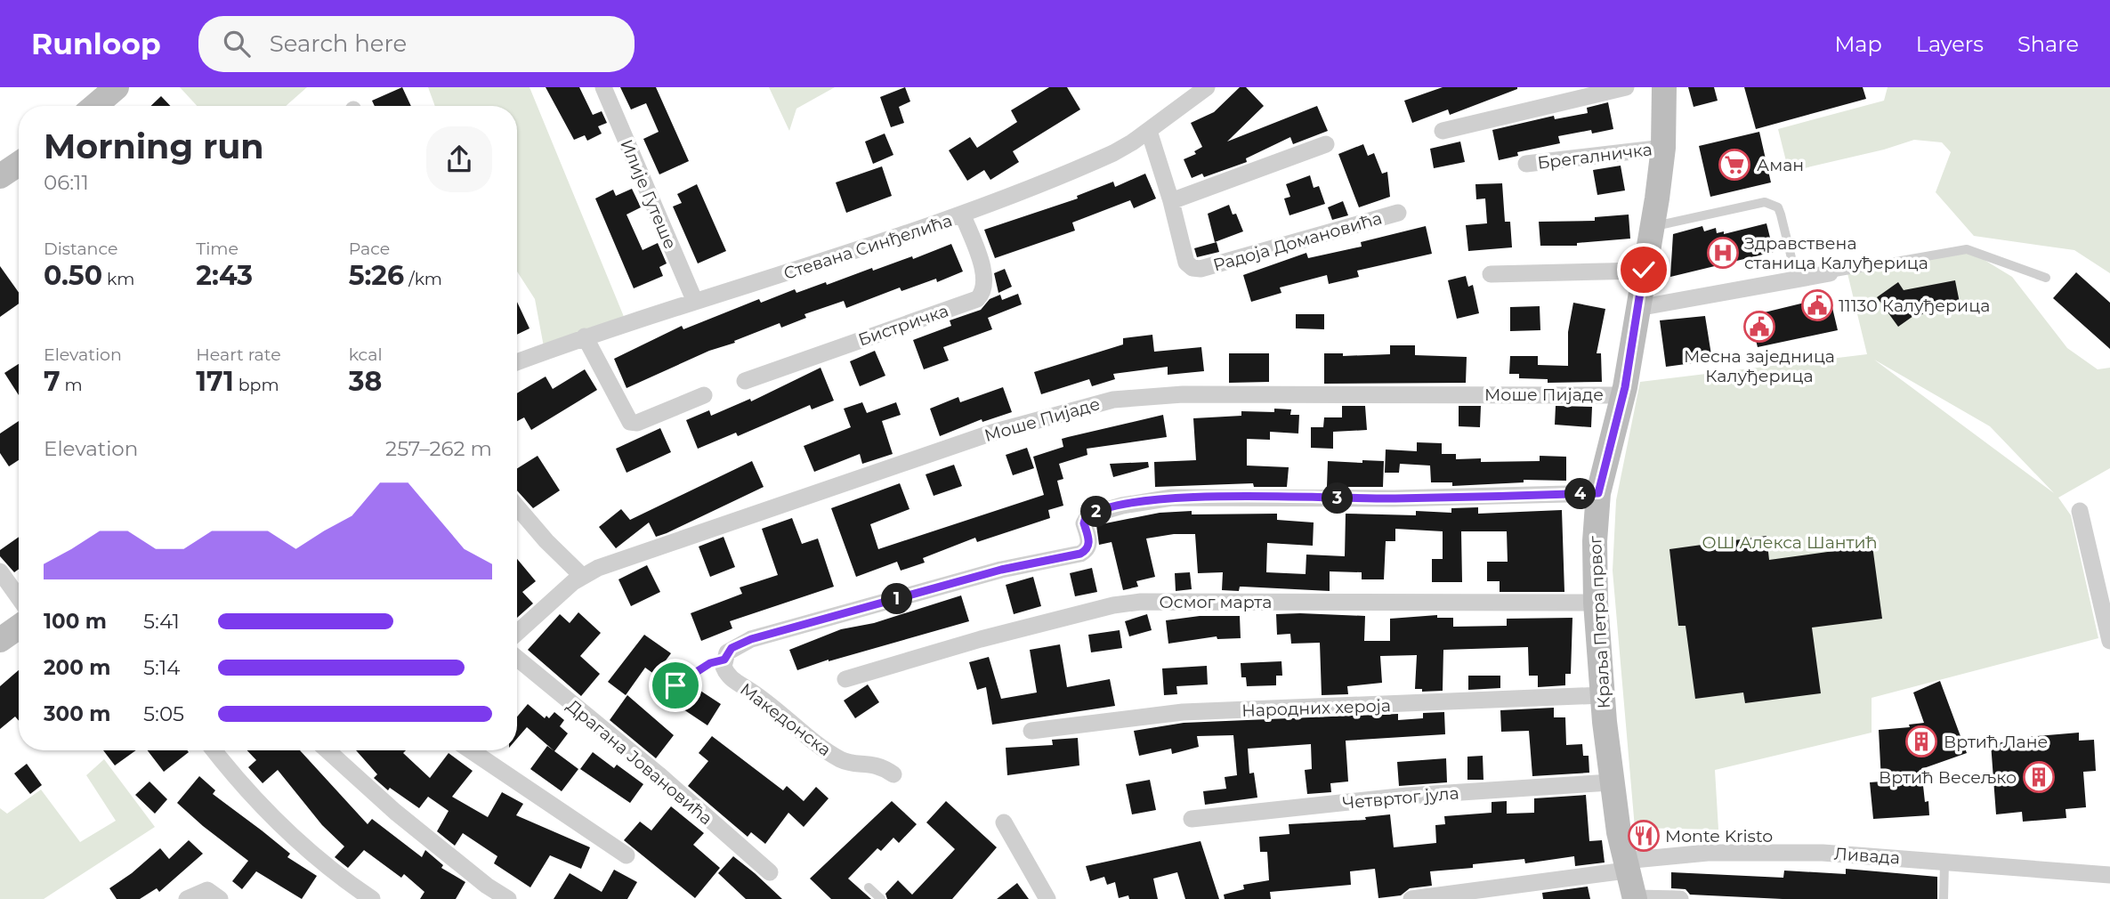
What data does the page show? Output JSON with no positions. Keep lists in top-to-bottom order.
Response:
{
  "streets": {
    "street": [
      "Брегалничка",
      "Илије Гутеше",
      "Радоја Домановића",
      "Стевана Синђелића",
      "Бистричка",
      "Моше Пијаде",
      "Осмог марта",
      "Краља Петра првог",
      "Народних хероја",
      "Македонска",
      "Драгана Јовановића",
      "Четвртог јула",
      "Ливада"
    ]
  },
  "crossings": [
    ["Брегалничка", "Краља Петра првог"],
    ["Илије Гутеше", "Стевана Синђелића"],
    ["Радоја Домановића", "Стевана Синђелића"],
    ["Стевана Синђелића", "Бистричка"],
    ["Моше Пијаде", "Краља Петра првог"],
    ["Осмог марта", "Краља Петра првог"],
    ["Краља Петра првог", "Народних хероја"],
    ["Краља Петра првог", "Четвртог јула"],
    ["Краља Петра првог", "Ливада"]
  ],
  "parks": ["ОШ Алекса Шантић"],
  "places": {
    "supermarket": ["Аман"],
    "hospital": ["Здравствена станица Калуђерица"],
    "public building": ["11130 Калуђерица", "Месна заједница Калуђерица"],
    "building": ["Вртић Лане", "Вртић Весељко"],
    "restaurant": ["Monte Kristo"]
  },
  "page": {
    "header": "Runloop",
    "search": "Search here",
    "nav": ["Map", "Layers", "Share"],
    "heading": ["Morning run", "06:11"],
    "stats": [
      ["Distance", "0.50 km"],
      ["Time", "2:43"],
      ["Pace", "5:26 /km"],
      ["Elevation", "7 m"],
      ["Heart rate", "171 bpm"],
      ["kcal", "38"]
    ],
    "chart": ["Elevation", "257–262 m"],
    "pins": [
      "4",
      "3",
      "2",
      "1"
    ],
    "list": [
      {
        "name": "100 m",
        "note": "5:41"
      },
      {
        "name": "200 m",
        "note": "5:14"
      },
      {
        "name": "300 m",
        "note": "5:05"
      }
    ]
  }
}
